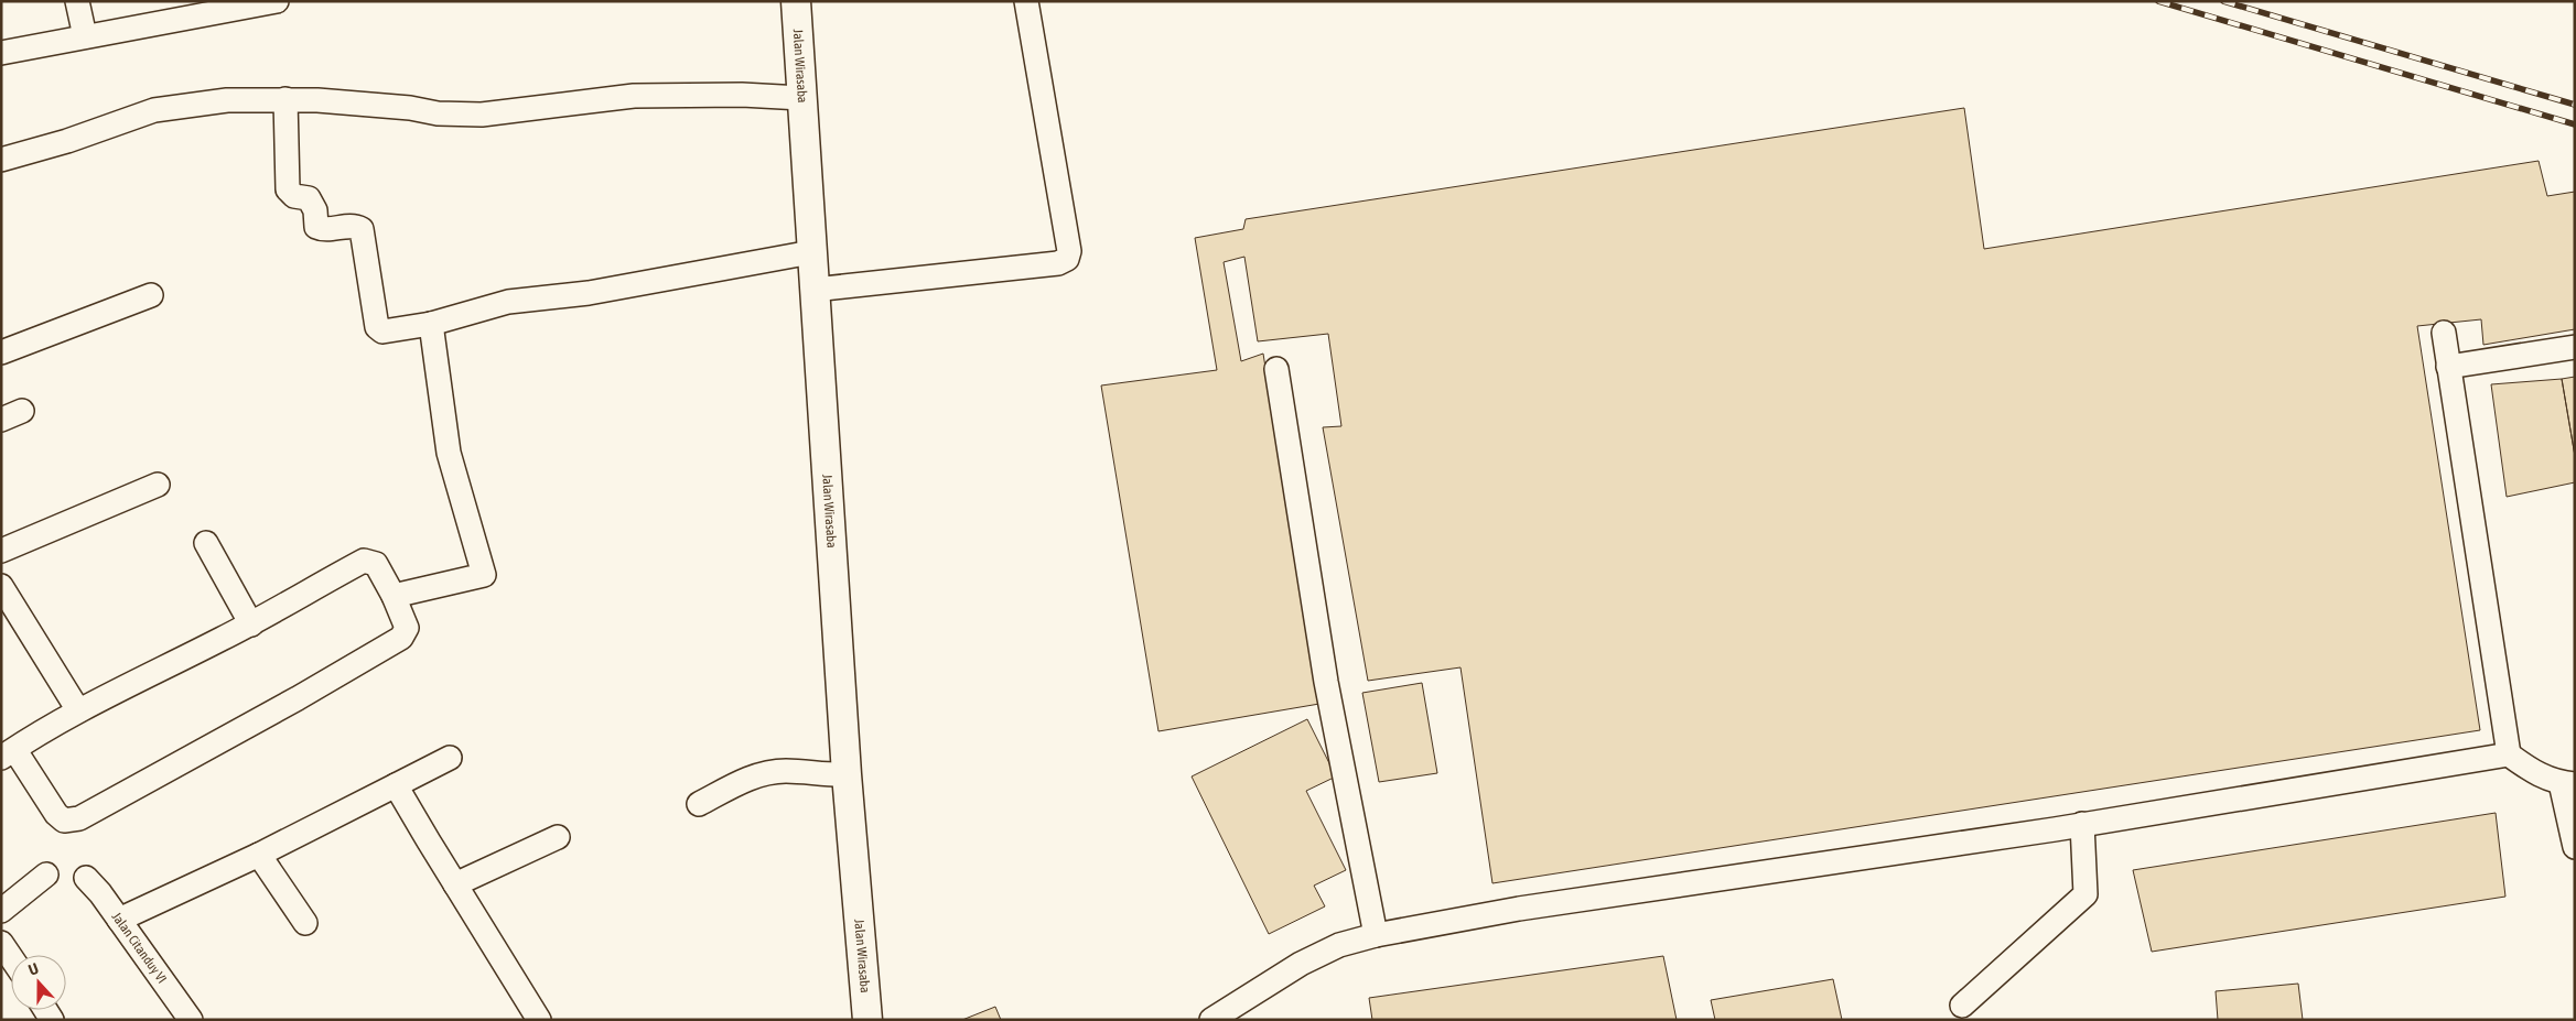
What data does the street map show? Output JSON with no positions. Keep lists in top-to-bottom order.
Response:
{
  "streets": {
    "main road": ["Jalan Wirasaba"],
    "street": ["Jalan Citanduy VI"]
  },
  "north": "top"
}
